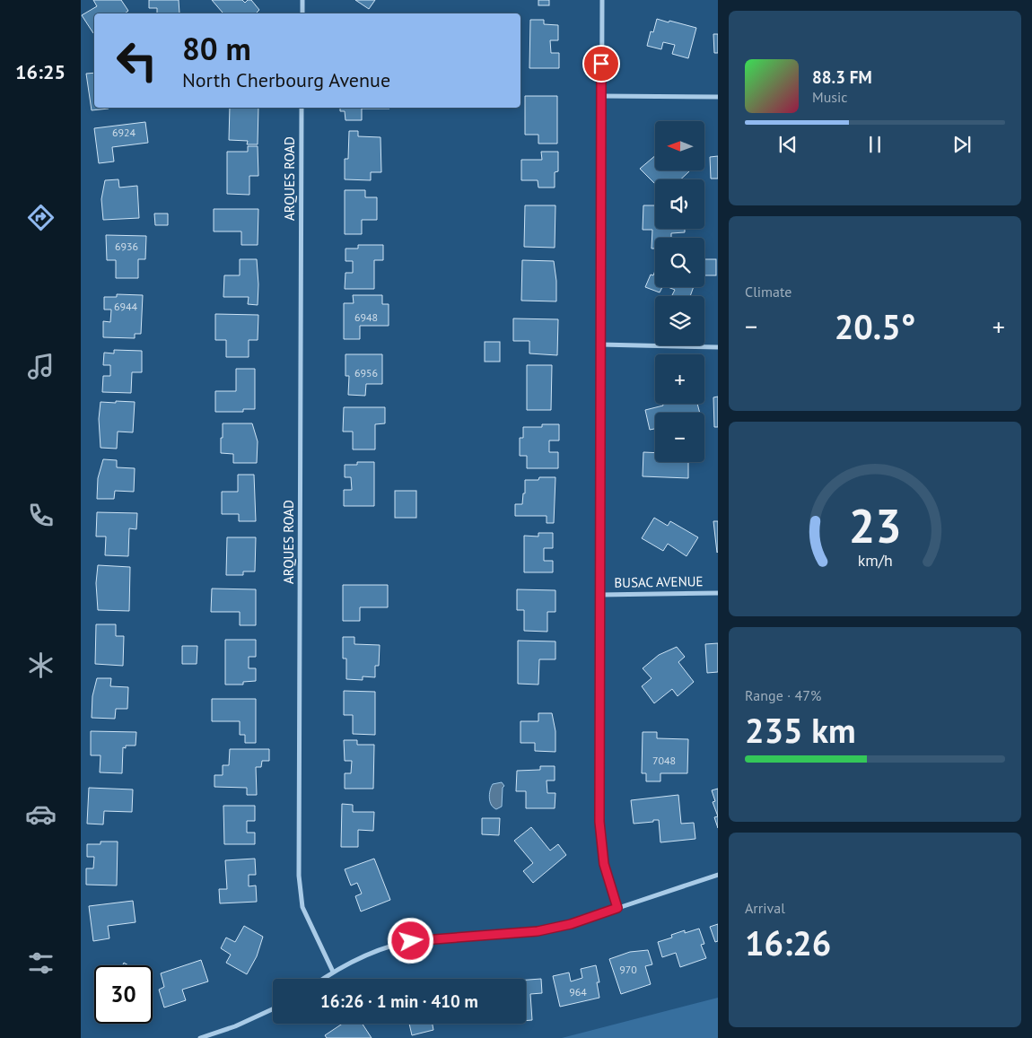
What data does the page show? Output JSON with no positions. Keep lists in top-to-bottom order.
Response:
{
  "streets": {
    "street": ["ARQUES ROAD", "BUSAC AVENUE"]
  },
  "house_numbers": [
    "6924",
    "6936",
    "6944",
    "6948",
    "6956",
    "7048",
    "970",
    "964"
  ],
  "north": "left",
  "page": {
    "tabs": "16:25",
    "turn": ["80 m", "North Cherbourg Avenue"],
    "song": ["88.3 FM", "Music"],
    "map_buttons": ["+", "−"],
    "tile": [
      "Climate",
      ["Range · 47%", "235 km"],
      ["Arrival", "16:26"]
    ],
    "heat": ["−", "20.5°", "+"],
    "limit": "30",
    "trip": "16:26 · 1 min · 410 m",
    "gauge": ["23", "km/h"]
  }
}
